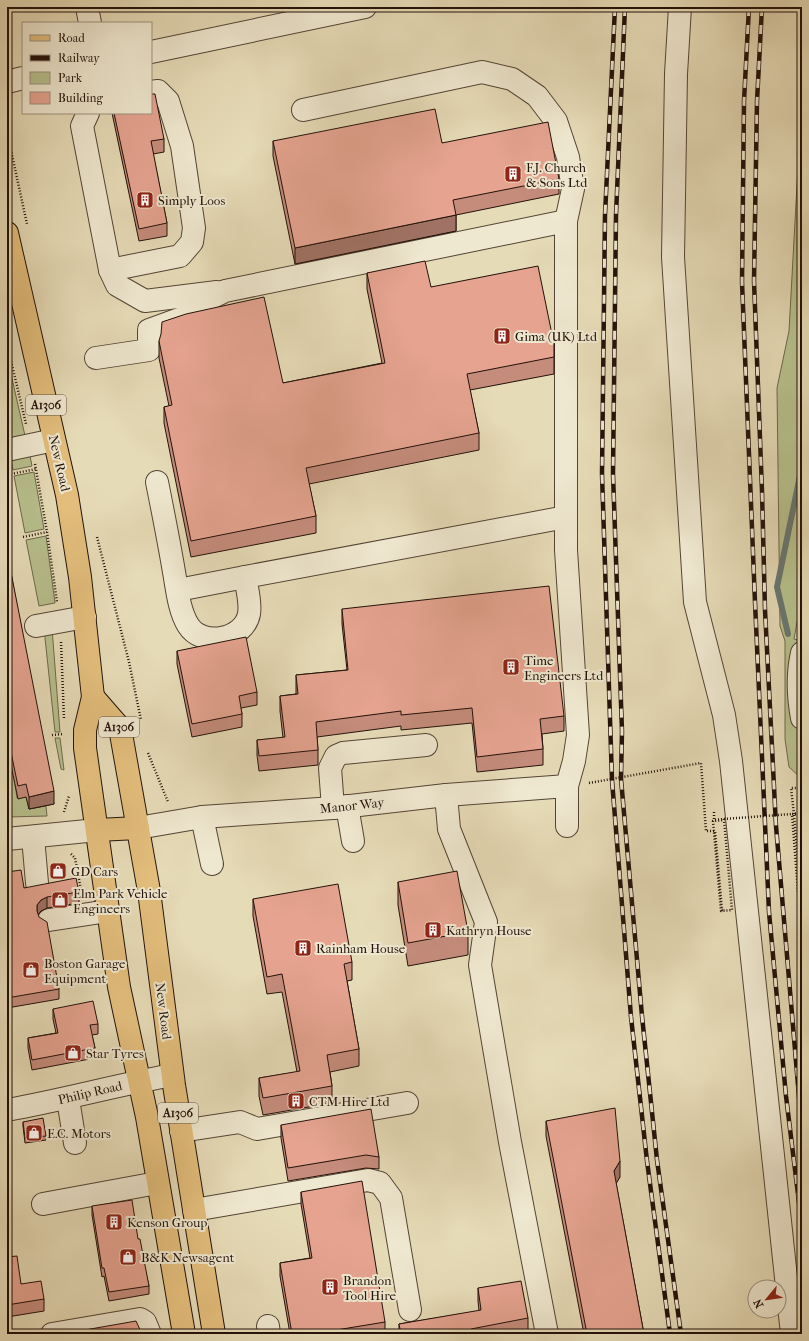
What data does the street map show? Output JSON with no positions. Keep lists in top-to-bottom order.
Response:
{
  "streets": {
    "main road": ["A1306", "New Road"],
    "street": ["Manor Way", "Philip Road"]
  },
  "crossings": [
    ["New Road", "Manor Way"],
    ["New Road", "Philip Road"]
  ],
  "places": {
    "building": [
      "F.J. Church & Sons Ltd",
      "Simply Loos",
      "Gima (UK) Ltd",
      "Time Engineers Ltd",
      "Kathryn House",
      "Rainham House",
      "CTM Hire Ltd",
      "Kenson Group",
      "Brandon Tool Hire"
    ],
    "shop": [
      "GD Cars",
      "Elm Park Vehicle Engineers",
      "Boston Garage Equipment",
      "Star Tyres",
      "E.C. Motors",
      "B&K Newsagent"
    ]
  },
  "legend": [
    "Road",
    "Railway",
    "Park",
    "Building"
  ],
  "north": "bottom left"
}
